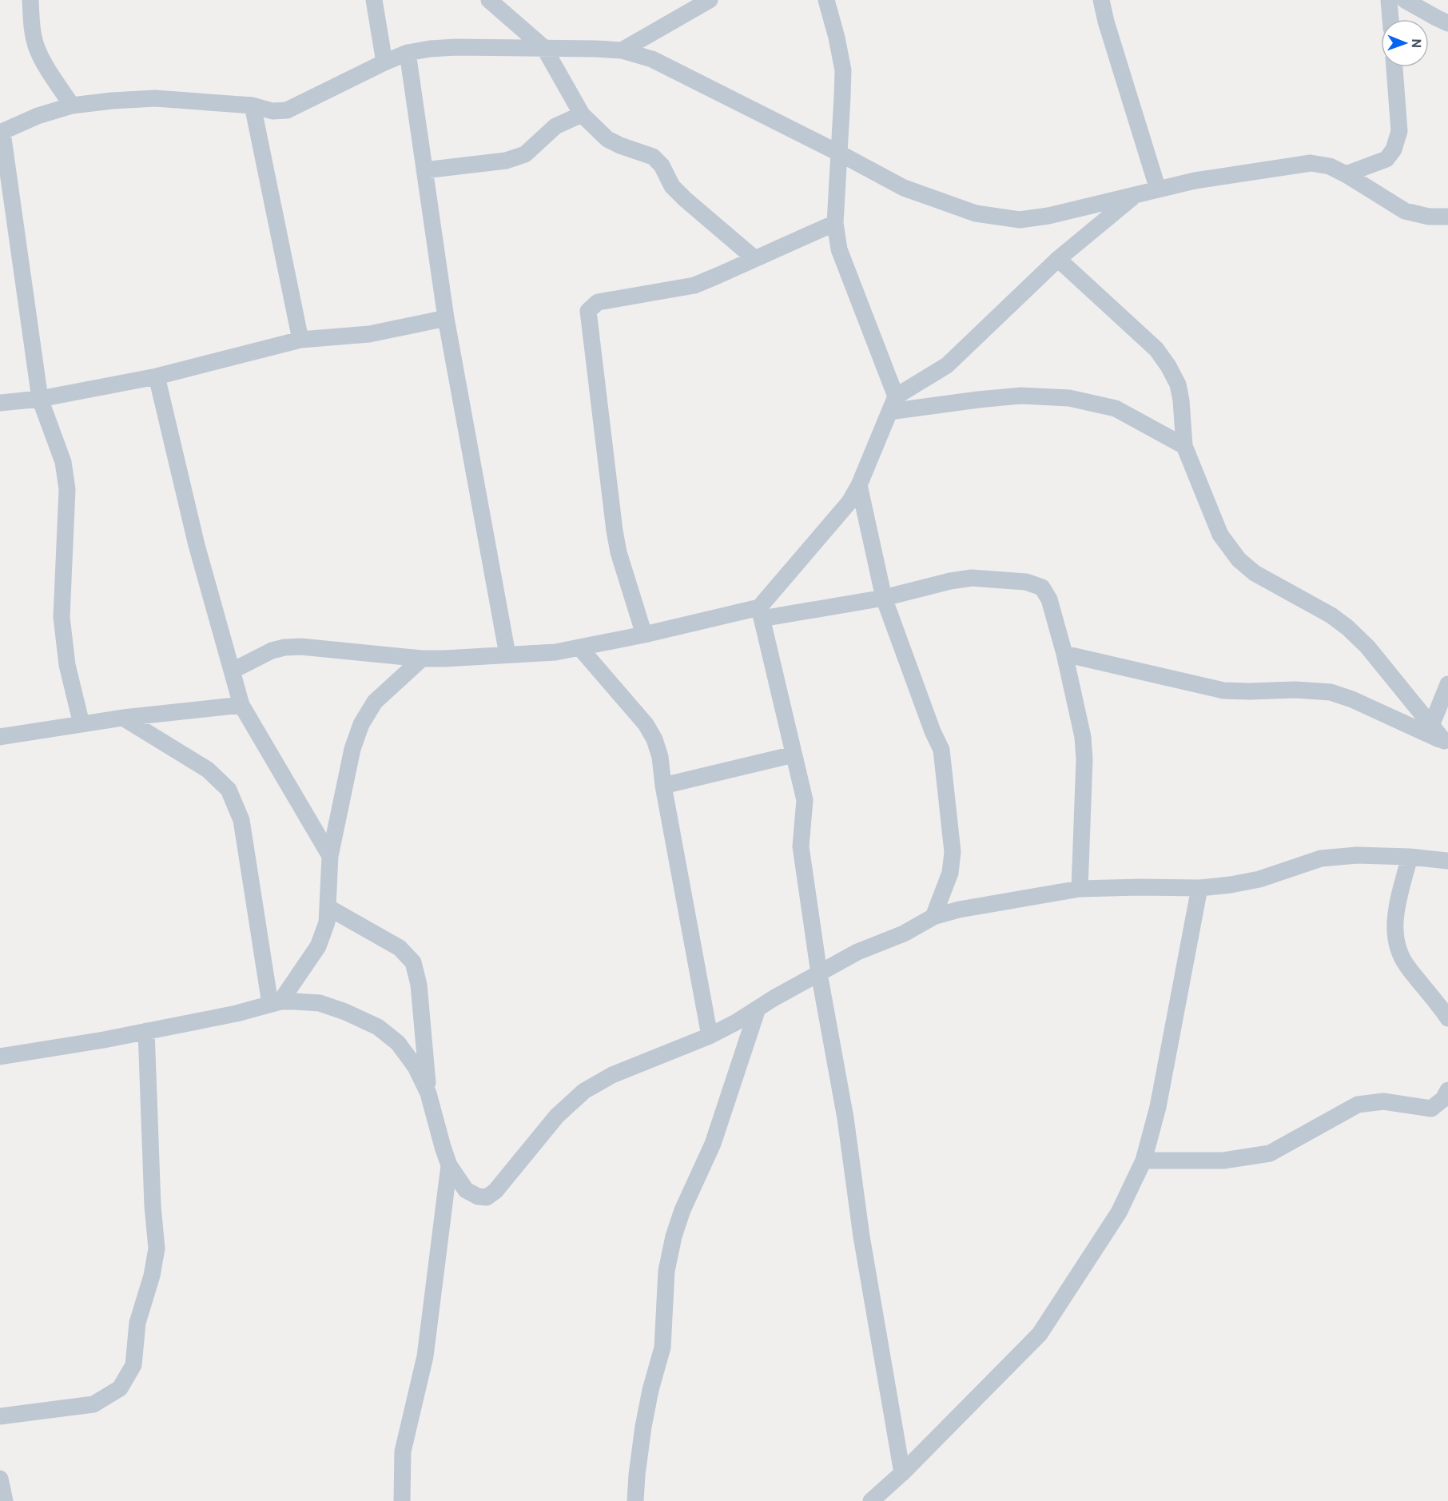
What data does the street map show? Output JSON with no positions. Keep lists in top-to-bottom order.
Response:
{
  "north": "right"
}
